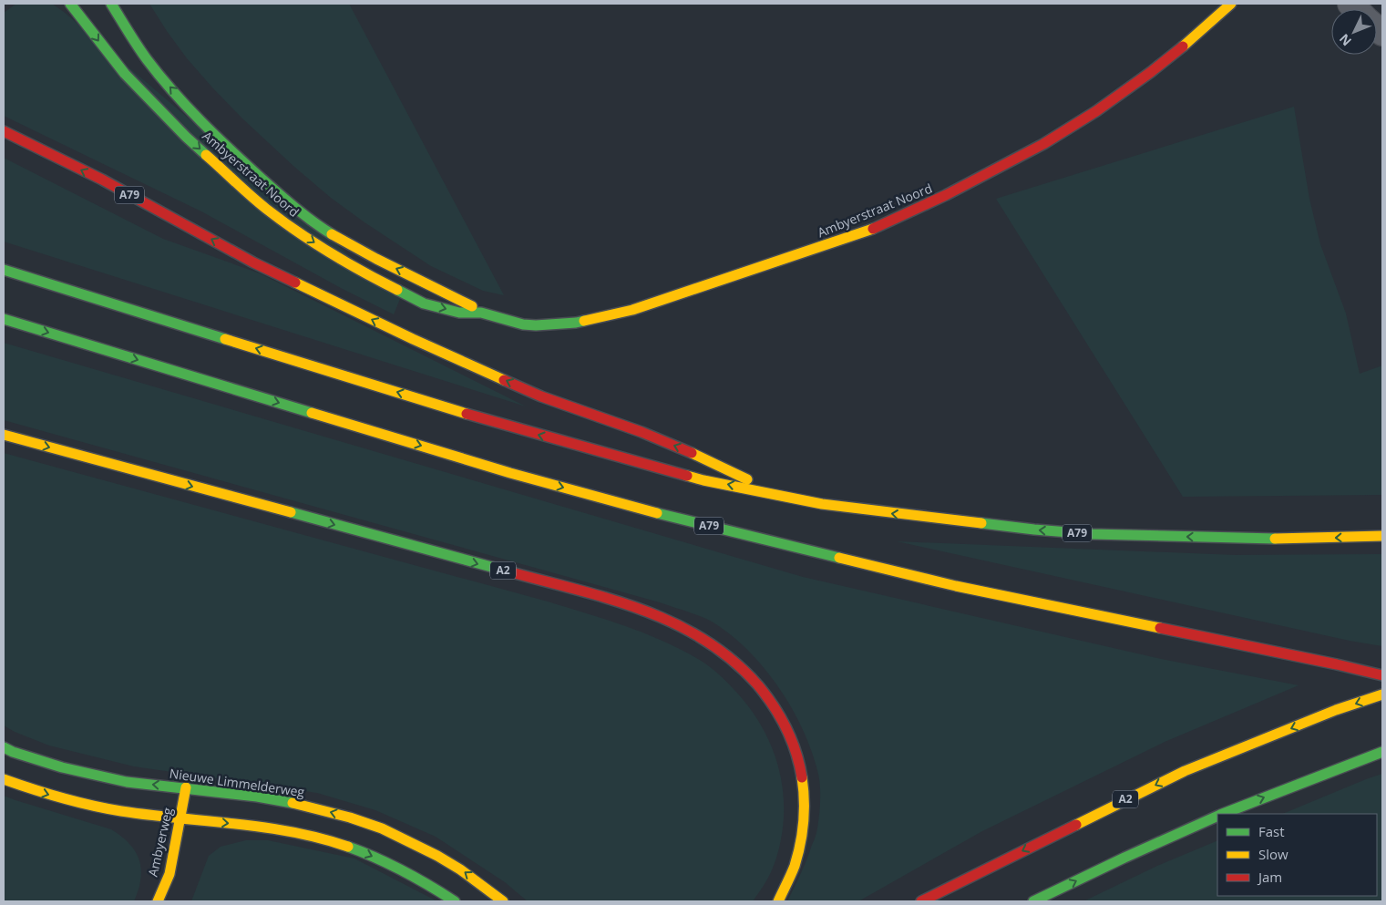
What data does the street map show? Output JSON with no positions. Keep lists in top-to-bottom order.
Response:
{
  "streets": {
    "main road": [
      "Ambyerstraat Noord",
      "A79",
      "A2",
      "Nieuwe Limmelderweg",
      "Ambyerweg"
    ]
  },
  "crossings": [
    ["Nieuwe Limmelderweg", "Ambyerweg"]
  ],
  "legend": ["Fast", "Slow", "Jam"],
  "north": "bottom left"
}
